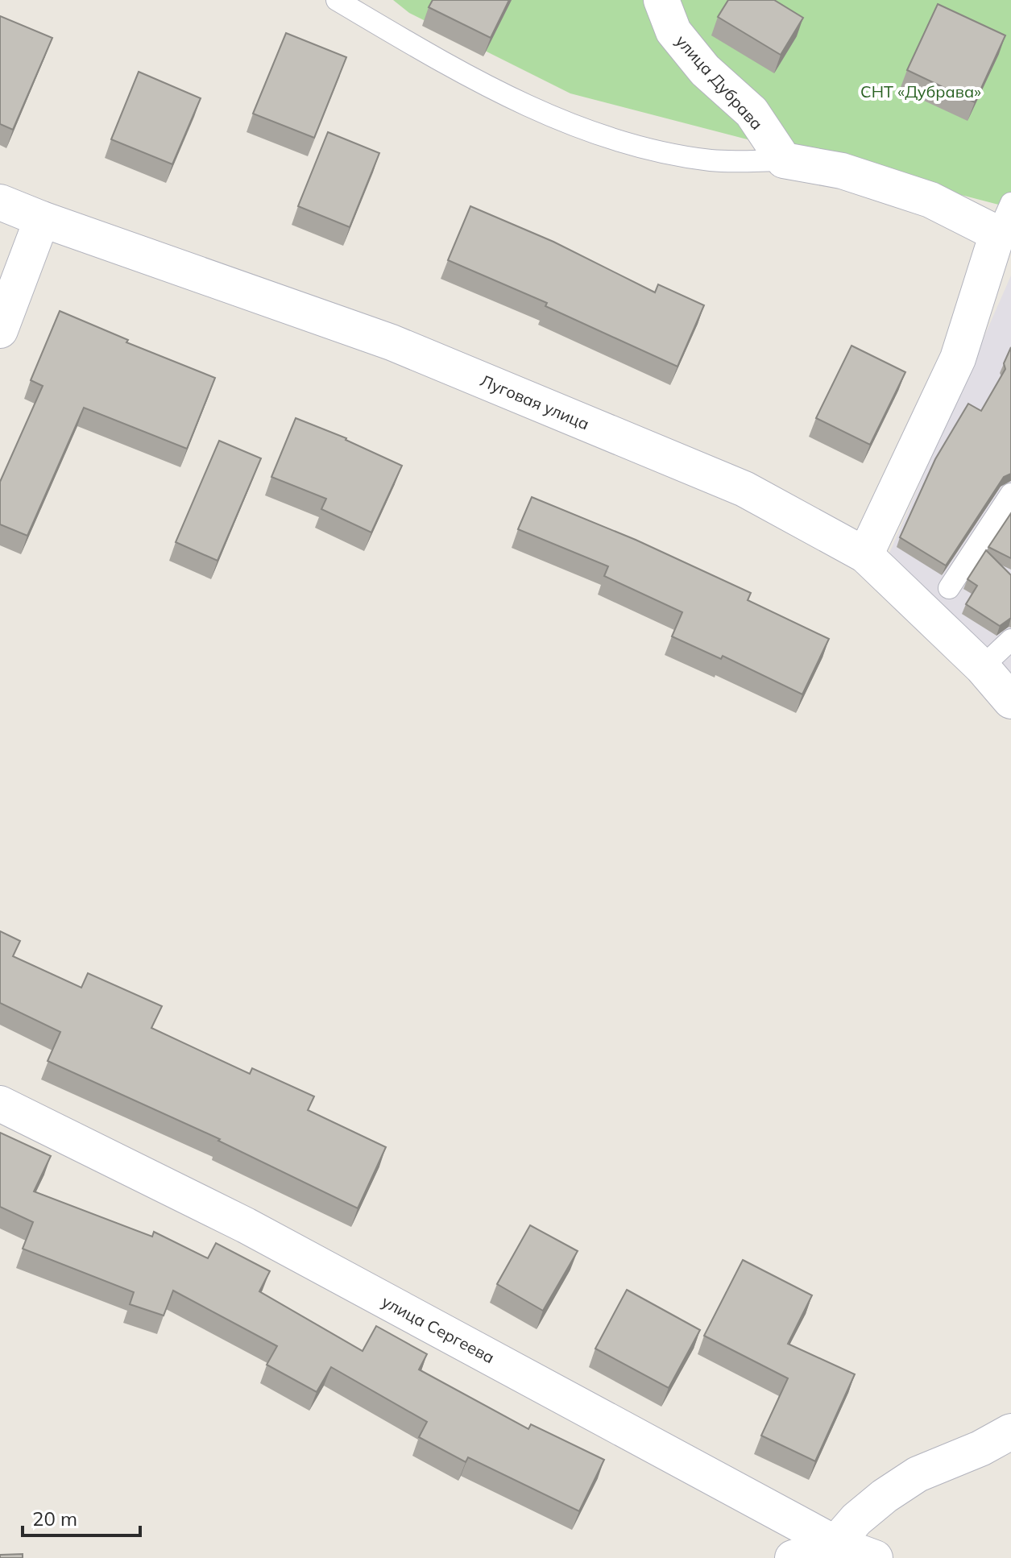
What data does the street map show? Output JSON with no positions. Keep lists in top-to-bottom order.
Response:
{
  "streets": {
    "street": ["улица Дубрава", "Луговая улица", "улица Сергеева"]
  },
  "parks": ["СНТ «Дубрава»"],
  "scale_bar": "20 m"
}
